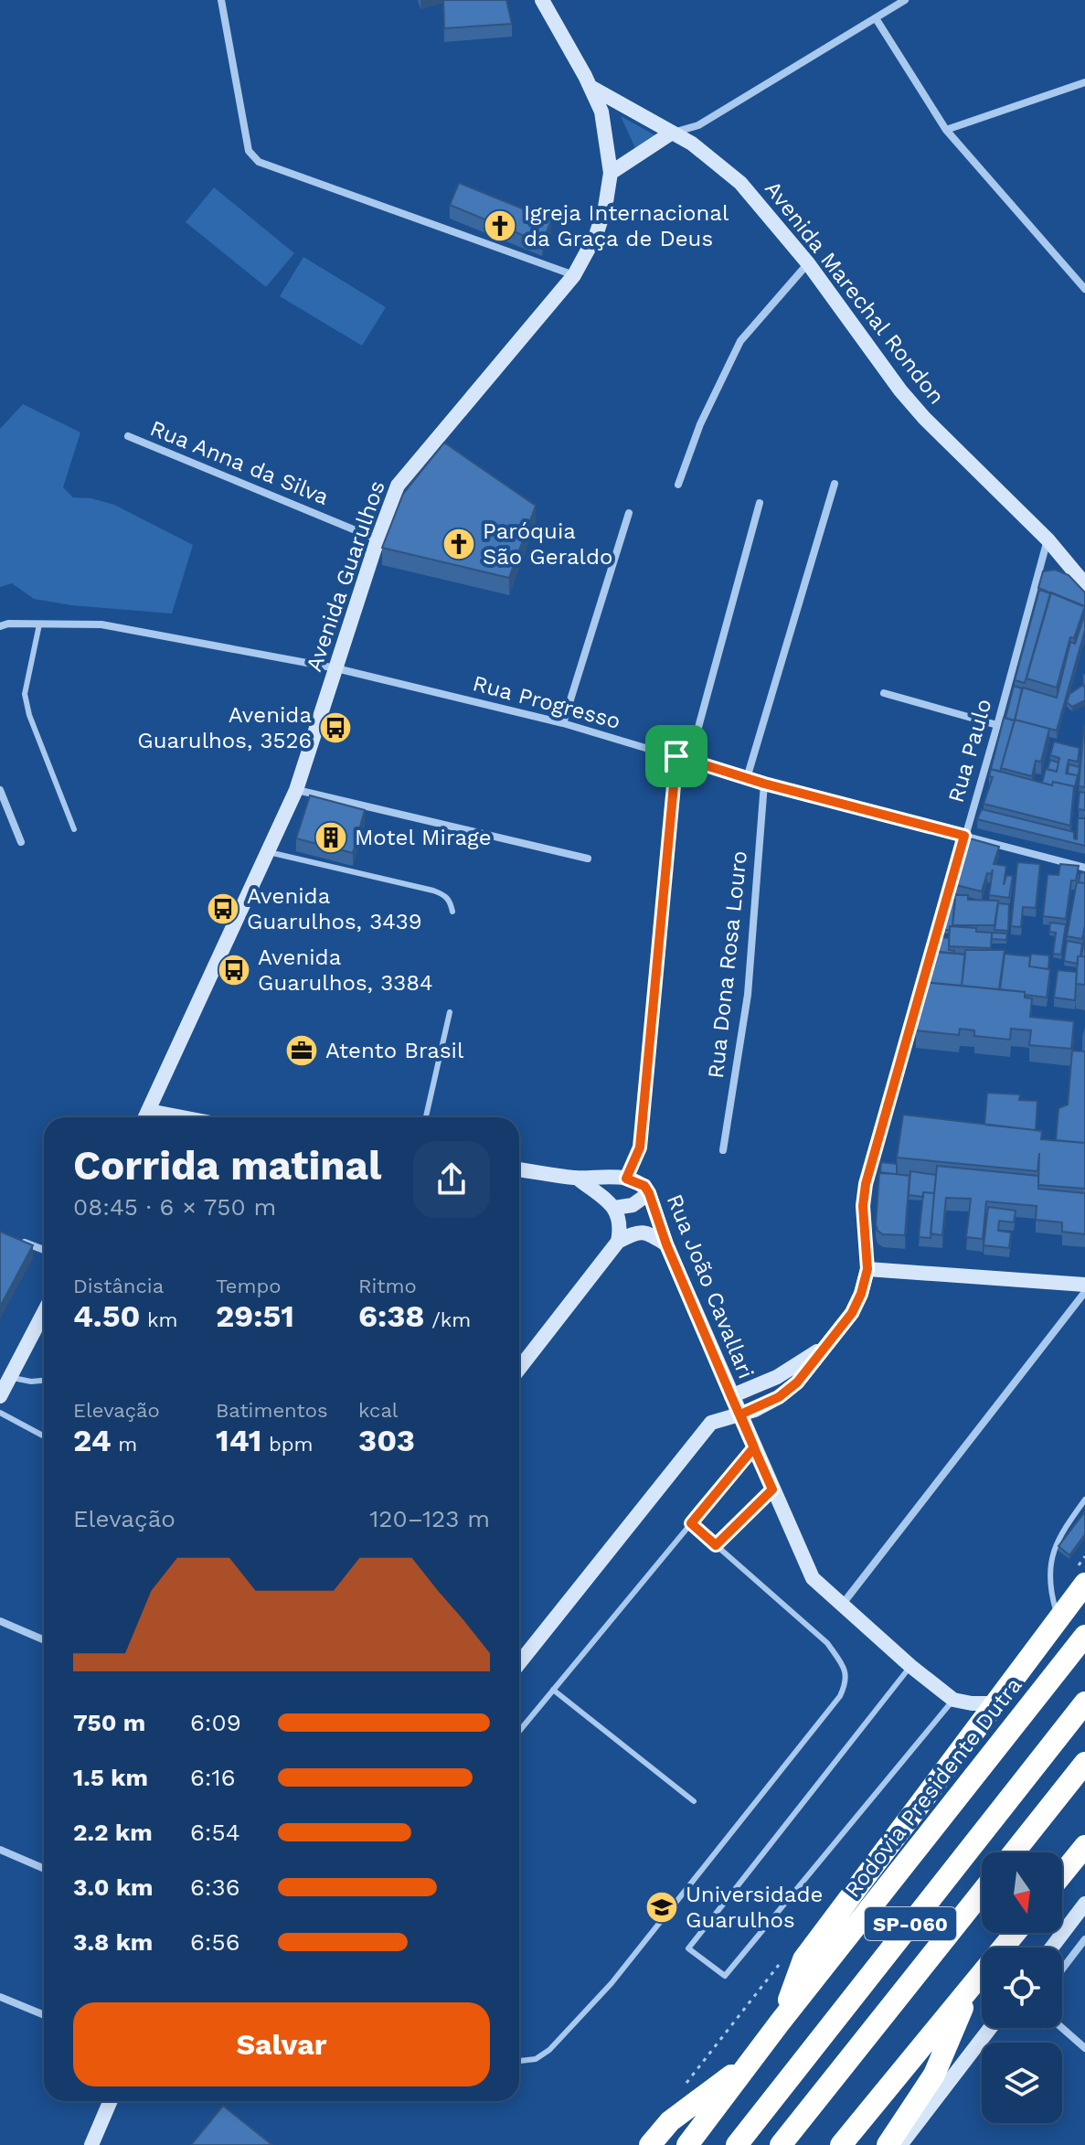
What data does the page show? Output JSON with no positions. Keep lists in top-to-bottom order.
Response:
{
  "streets": {
    "highway": ["Rodovia Presidente Dutra", "SP-060"],
    "street": [
      "Avenida Marechal Rondon",
      "Rua Anna da Silva",
      "Avenida Guarulhos",
      "Rua Progresso",
      "Rua Paulo",
      "Rua Dona Rosa Louro",
      "Rua João Cavallari"
    ]
  },
  "crossings": [
    ["Avenida Marechal Rondon", "Avenida Guarulhos"],
    ["Avenida Marechal Rondon", "Rua Paulo"],
    ["Rua Anna da Silva", "Avenida Guarulhos"],
    ["Avenida Guarulhos", "Rua Progresso"],
    ["Rua Progresso", "Rua Paulo"],
    ["Rua Progresso", "Rua Dona Rosa Louro"]
  ],
  "places": {
    "church": ["Igreja Internacional da Graça de Deus", "Paróquia São Geraldo"],
    "bus stop": ["Avenida Guarulhos, 3526", "Avenida Guarulhos, 3439", "Avenida Guarulhos, 3384"],
    "building": ["Motel Mirage"],
    "office": ["Atento Brasil"],
    "school or university": ["Universidade Guarulhos"]
  },
  "north": "bottom",
  "page": {
    "heading": ["Corrida matinal", "08:45 · 6 × 750 m"],
    "stats": [
      ["Distância", "4.50 km"],
      ["Tempo", "29:51"],
      ["Ritmo", "6:38 /km"],
      ["Elevação", "24 m"],
      ["Batimentos", "141 bpm"],
      ["kcal", "303"]
    ],
    "chart": ["Elevação", "120–123 m"],
    "list": [
      {
        "name": "750 m",
        "note": "6:09"
      },
      {
        "name": "1.5 km",
        "note": "6:16"
      },
      {
        "name": "2.2 km",
        "note": "6:54"
      },
      {
        "name": "3.0 km",
        "note": "6:36"
      },
      {
        "name": "3.8 km",
        "note": "6:56"
      }
    ],
    "buttons": "Salvar"
  }
}
